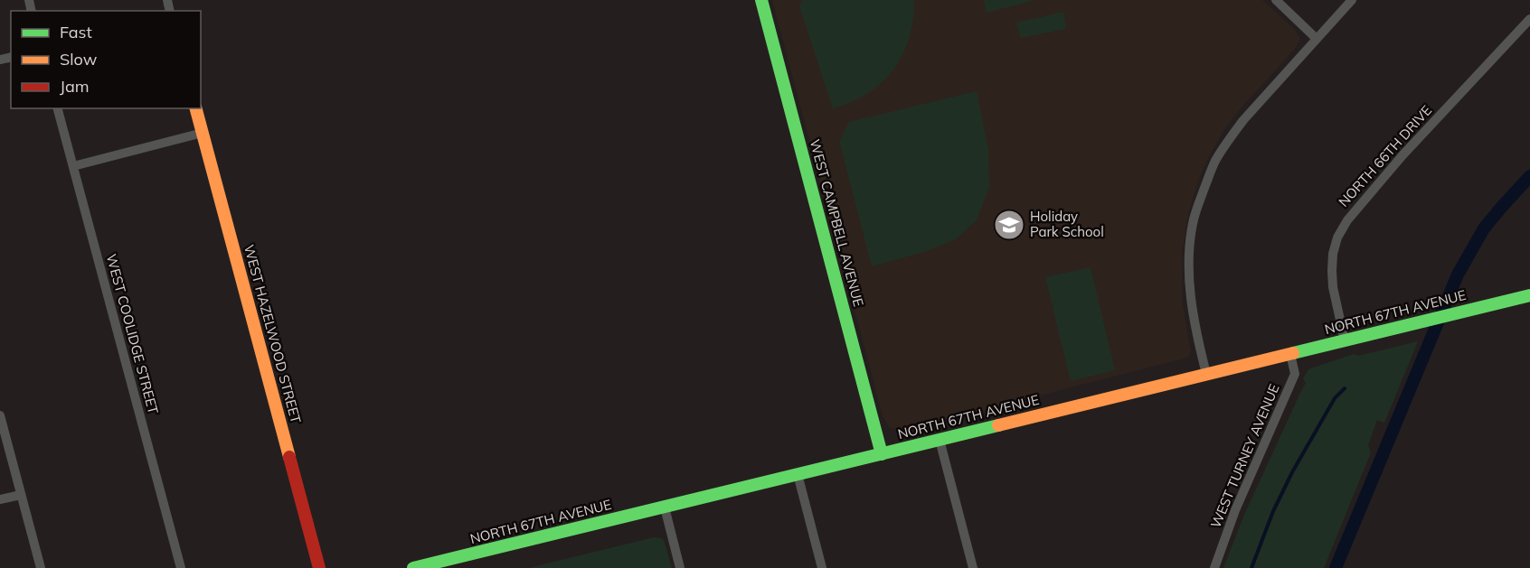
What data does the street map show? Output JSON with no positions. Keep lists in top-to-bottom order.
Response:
{
  "streets": {
    "main road": ["WEST CAMPBELL AVENUE", "NORTH 67TH AVENUE", "WEST HAZELWOOD STREET"],
    "street": ["NORTH 66TH DRIVE", "WEST COOLIDGE STREET", "WEST TURNEY AVENUE"]
  },
  "crossings": [
    ["NORTH 66TH DRIVE", "NORTH 67TH AVENUE"],
    ["WEST CAMPBELL AVENUE", "NORTH 67TH AVENUE"],
    ["NORTH 67TH AVENUE", "WEST TURNEY AVENUE"]
  ],
  "places": {
    "school or university": ["Holiday Park School"]
  },
  "legend": ["Fast", "Slow", "Jam"]
}
